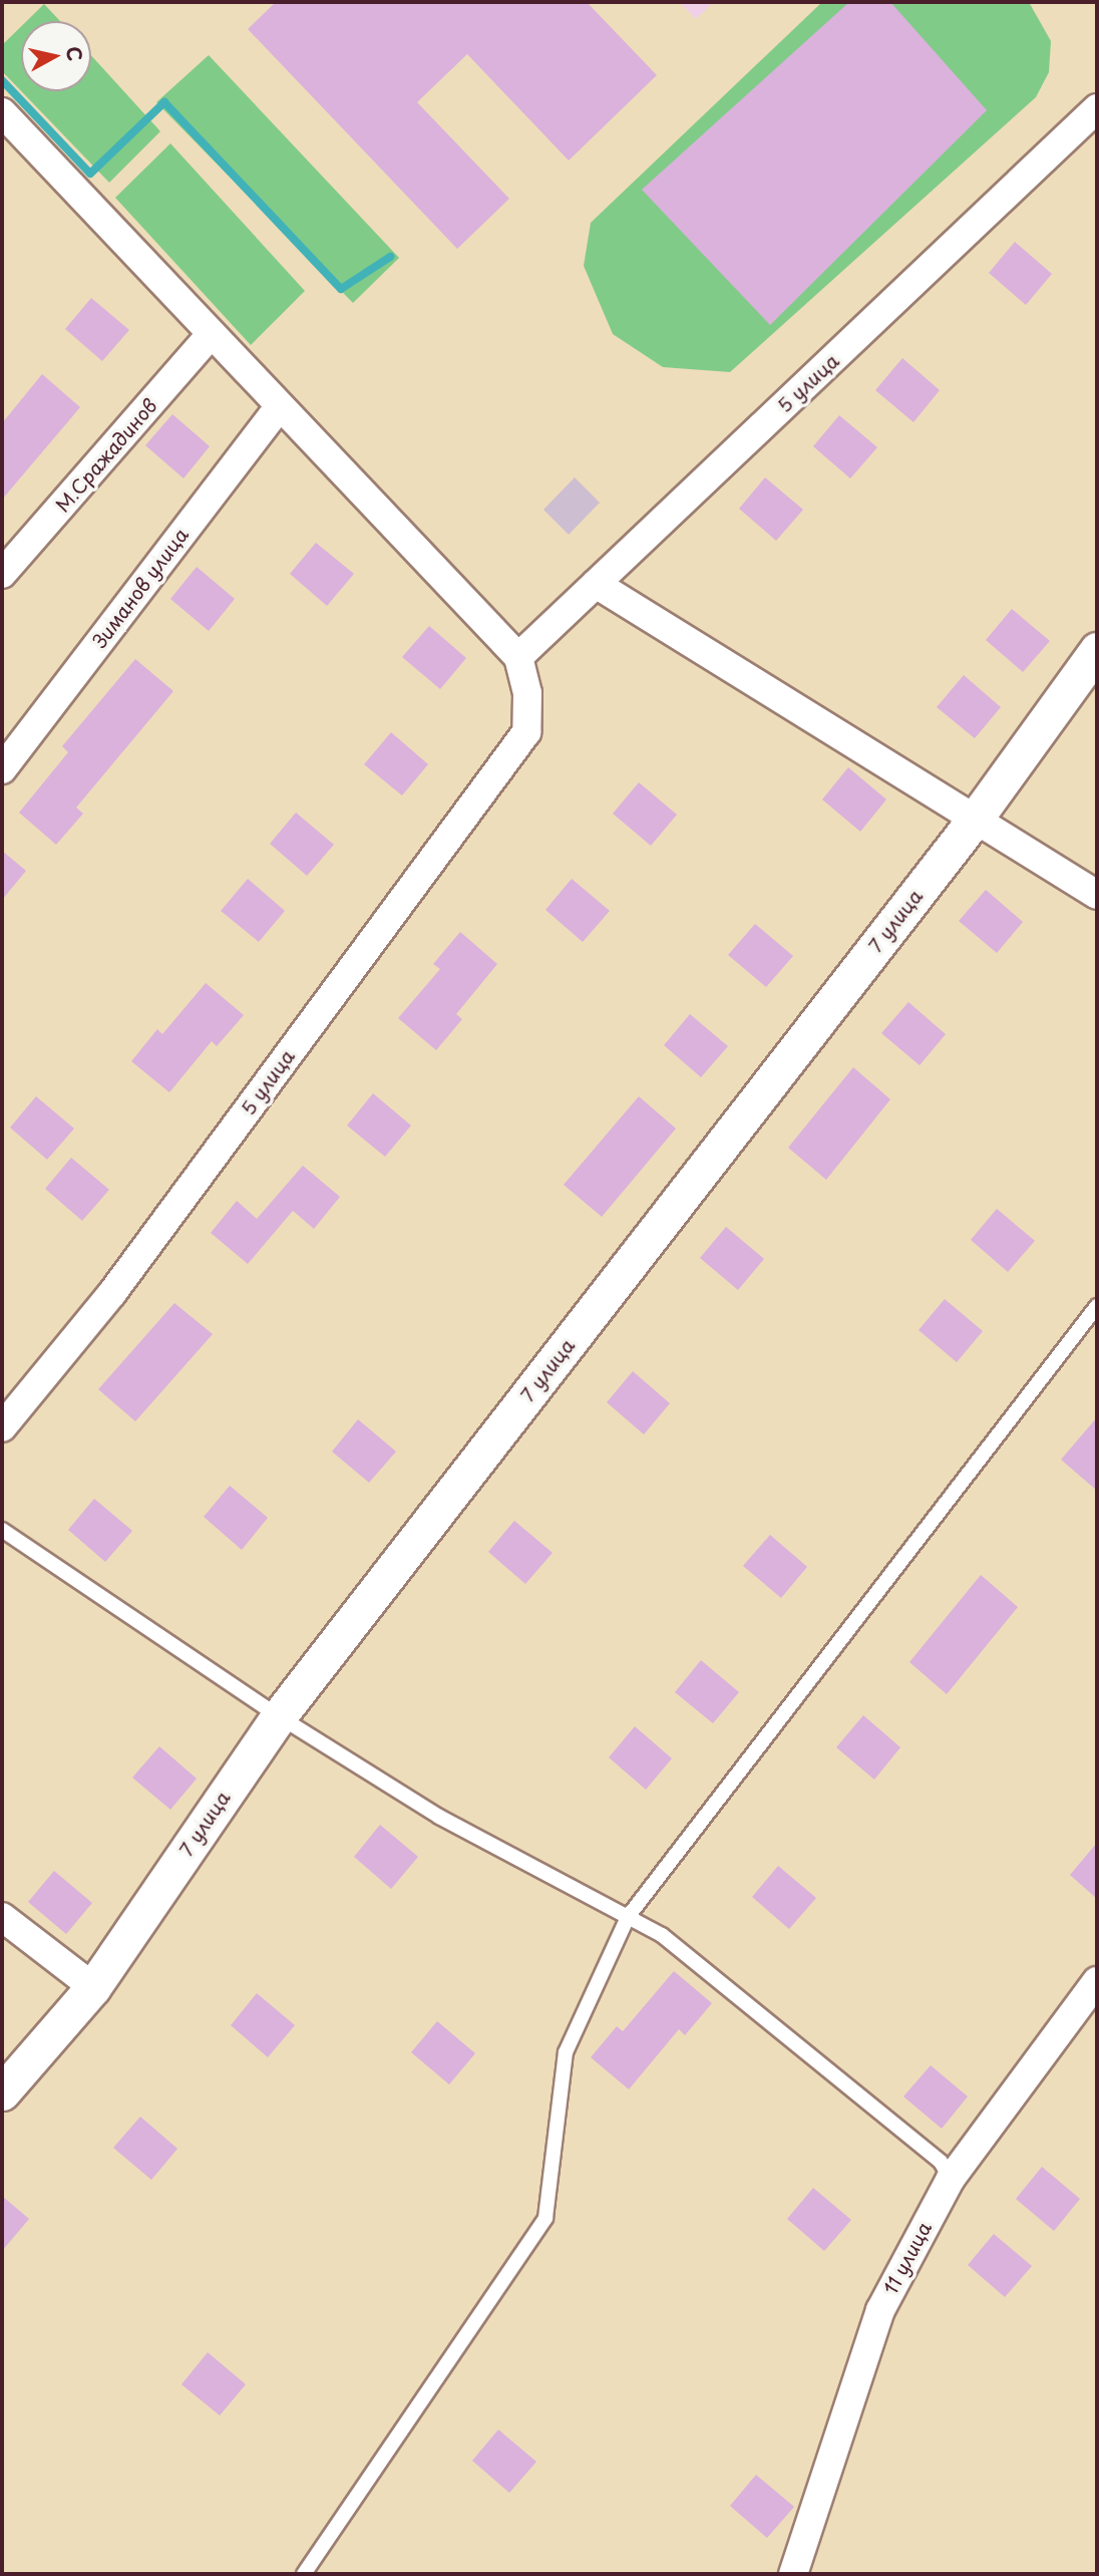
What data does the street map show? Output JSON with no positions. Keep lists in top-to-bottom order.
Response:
{
  "streets": {
    "street": [
      "5 улица",
      "М.Сражадинов",
      "Зиманов улица",
      "7 улица",
      "11 улица"
    ]
  },
  "north": "right"
}
